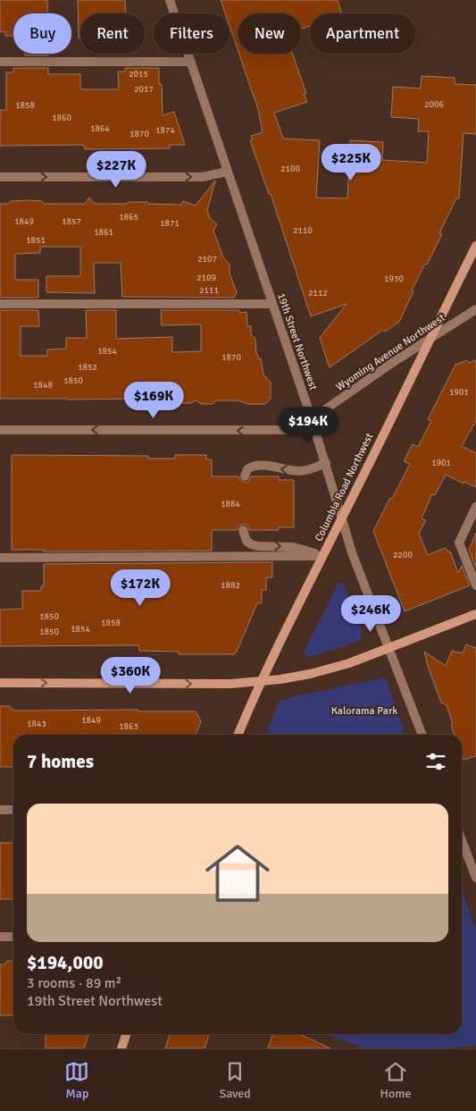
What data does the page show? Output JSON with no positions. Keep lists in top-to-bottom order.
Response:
{
  "streets": {
    "main road": ["Columbia Road Northwest"],
    "street": ["19th Street Northwest", "Wyoming Avenue Northwest"]
  },
  "crossings": [
    ["19th Street Northwest", "Wyoming Avenue Northwest"],
    ["19th Street Northwest", "Columbia Road Northwest"],
    ["Wyoming Avenue Northwest", "Columbia Road Northwest"]
  ],
  "one_way": ["Wyoming Avenue Northwest"],
  "parks": ["Kalorama Park"],
  "house_numbers": [
    "2015",
    "2017",
    "2006",
    "1858",
    "1860",
    "1864",
    "1874",
    "1870",
    "2100",
    "1865",
    "1849",
    "1857",
    "1871",
    "2110",
    "1861",
    "1851",
    "2107",
    "2109",
    "1930",
    "2111",
    "2112",
    "1854",
    "1870",
    "1852",
    "1850",
    "1848",
    "1901",
    "1901",
    "1884",
    "2200",
    "1882",
    "1850",
    "1858",
    "1854",
    "1850",
    "1849",
    "1843",
    "1863"
  ],
  "page": {
    "chip": [
      "Buy",
      "Rent",
      "Filters",
      "New",
      "Apartment"
    ],
    "price": [
      "$225K",
      "$227K",
      "$169K",
      "$194K",
      "$172K",
      "$246K",
      "$360K"
    ],
    "heading": "7 homes",
    "list": [
      {
        "name": "$194,000",
        "note": "3 rooms · 89 m² · 19th Street Northwest"
      }
    ],
    "tabs": ["Map", "Saved", "Home"]
  }
}
